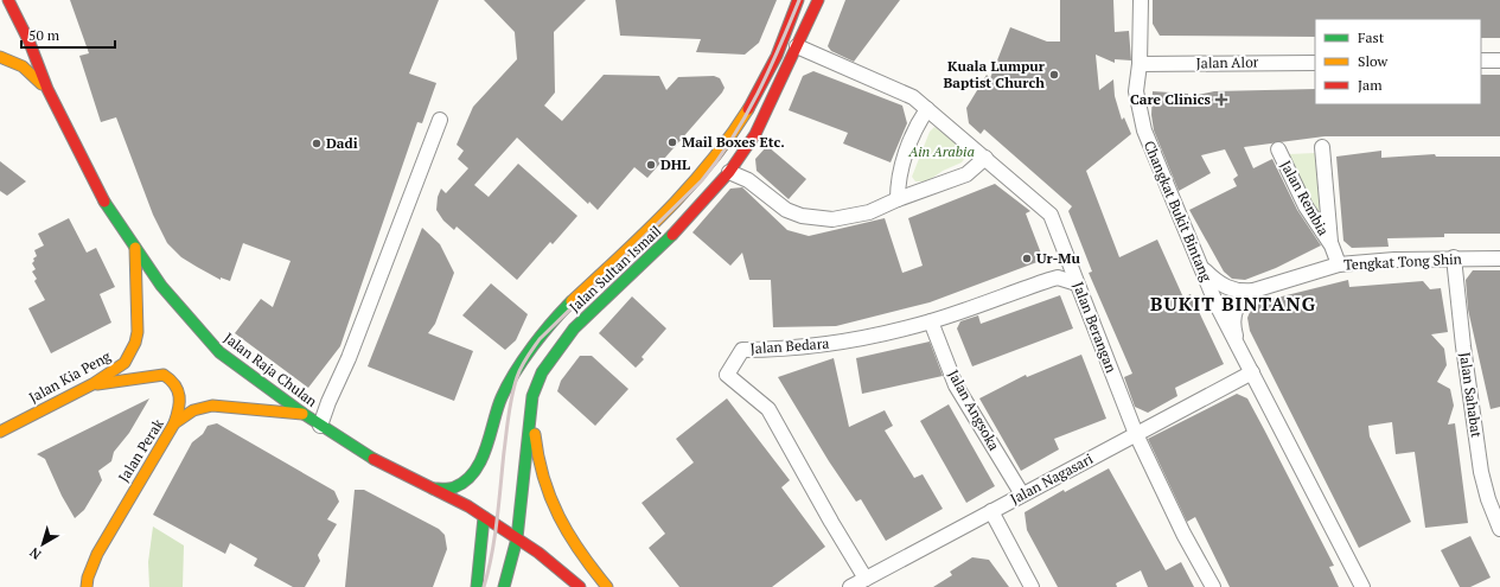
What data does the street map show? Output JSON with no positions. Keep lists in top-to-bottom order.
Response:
{
  "streets": {
    "main road": [
      "Jalan Sultan Ismail",
      "Jalan Raja Chulan",
      "Jalan Kia Peng",
      "Jalan Perak"
    ],
    "street": [
      "Jalan Alor",
      "Jalan Rembia",
      "Changkat Bukit Bintang",
      "Tengkat Tong Shin",
      "Jalan Berangan",
      "Jalan Bedara",
      "Jalan Sahabat",
      "Jalan Angsoka",
      "Jalan Nagasari"
    ]
  },
  "crossings": [
    ["Jalan Alor", "Changkat Bukit Bintang"],
    ["Jalan Rembia", "Tengkat Tong Shin"],
    ["Changkat Bukit Bintang", "Tengkat Tong Shin"],
    ["Changkat Bukit Bintang", "Jalan Nagasari"],
    ["Tengkat Tong Shin", "Jalan Sahabat"],
    ["Jalan Sultan Ismail", "Jalan Berangan"],
    ["Jalan Sultan Ismail", "Jalan Raja Chulan"],
    ["Jalan Berangan", "Jalan Bedara"],
    ["Jalan Berangan", "Jalan Nagasari"],
    ["Jalan Bedara", "Jalan Angsoka"],
    ["Jalan Bedara", "Jalan Nagasari"],
    ["Jalan Raja Chulan", "Jalan Kia Peng"],
    ["Jalan Raja Chulan", "Jalan Perak"],
    ["Jalan Angsoka", "Jalan Nagasari"]
  ],
  "districts": ["BUKIT BINTANG"],
  "parks": ["Ain Arabia"],
  "places": {
    "other": [
      "Kuala Lumpur Baptist Church",
      "Mail Boxes Etc.",
      "Dadi",
      "DHL",
      "Ur-Mu"
    ],
    "health": ["Care Clinics"]
  },
  "legend": ["Fast", "Slow", "Jam"],
  "scale_bar": "50 m",
  "north": "bottom left"
}
